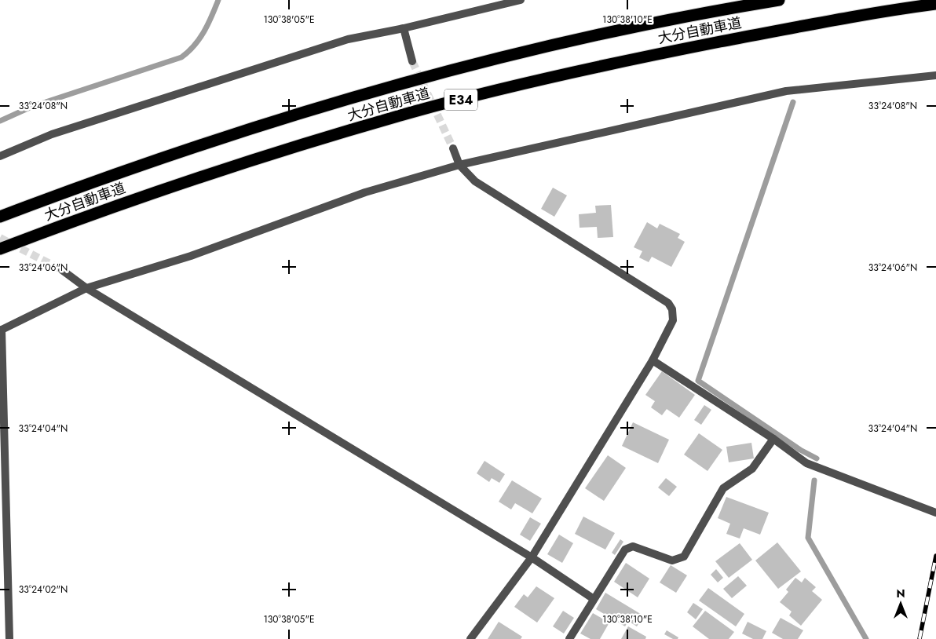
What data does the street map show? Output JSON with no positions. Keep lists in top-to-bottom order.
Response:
{
  "streets": {
    "highway": ["大分自動車道", "E34"]
  },
  "north": "top",
  "coordinates": [
    "130°38'05\"E",
    "130°38'10\"E",
    "33°24'08\"N",
    "33°24'06\"N",
    "33°24'04\"N",
    "33°24'02\"N"
  ]
}
